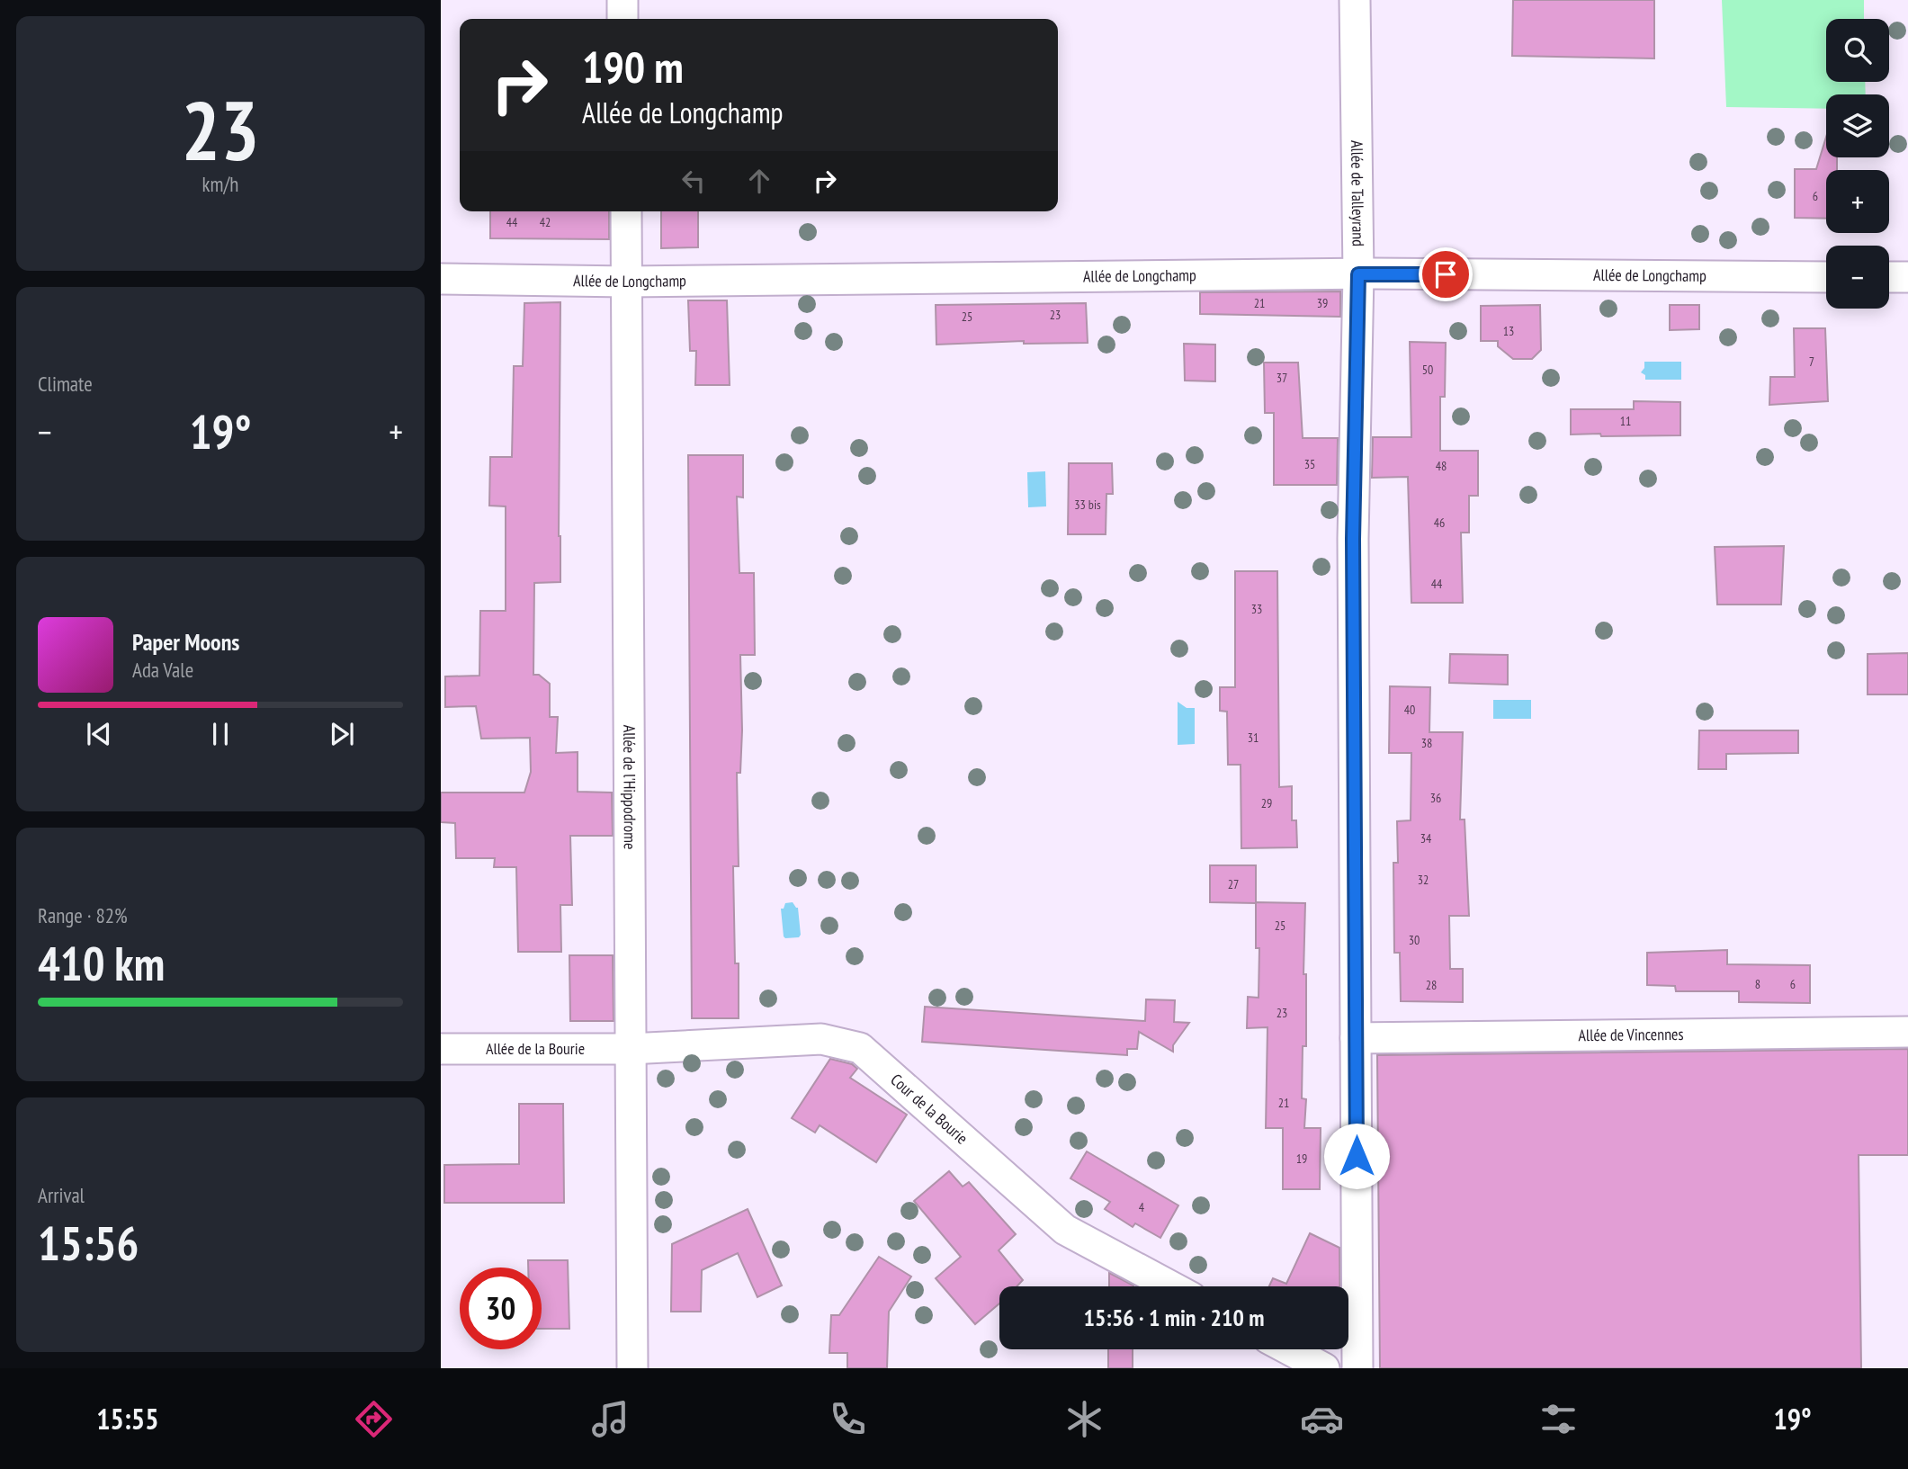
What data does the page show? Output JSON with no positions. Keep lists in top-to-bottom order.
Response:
{
  "streets": {
    "street": [
      "Allée de Talleyrand",
      "Allée de Longchamp",
      "Allée de l'Hippodrome",
      "Allée de Vincennes",
      "Allée de la Bourie",
      "Cour de la Bourie"
    ]
  },
  "crossings": [
    ["Allée de Talleyrand", "Allée de Longchamp"],
    ["Allée de Talleyrand", "Allée de Vincennes"],
    ["Allée de Longchamp", "Allée de l'Hippodrome"],
    ["Allée de l'Hippodrome", "Allée de la Bourie"],
    ["Allée de l'Hippodrome", "Cour de la Bourie"],
    ["Allée de la Bourie", "Cour de la Bourie"]
  ],
  "house_numbers": [
    "6",
    "44",
    "42",
    "21",
    "39",
    "23",
    "25",
    "13",
    "7",
    "50",
    "37",
    "11",
    "35",
    "48",
    "33 bis",
    "46",
    "44",
    "33",
    "40",
    "31",
    "38",
    "36",
    "29",
    "34",
    "32",
    "27",
    "25",
    "30",
    "8",
    "6",
    "28",
    "23",
    "21",
    "19",
    "4"
  ],
  "page": {
    "tile": [
      ["23", "km/h"],
      "Climate",
      ["Range · 82%", "410 km"],
      ["Arrival", "15:56"]
    ],
    "map_buttons": ["+", "−"],
    "turn": ["190 m", "Allée de Longchamp"],
    "heat": ["−", "19°", "+"],
    "song": ["Paper Moons", "Ada Vale"],
    "limit": "30",
    "trip": "15:56 · 1 min · 210 m",
    "tabs": ["15:55", "19°"]
  }
}
